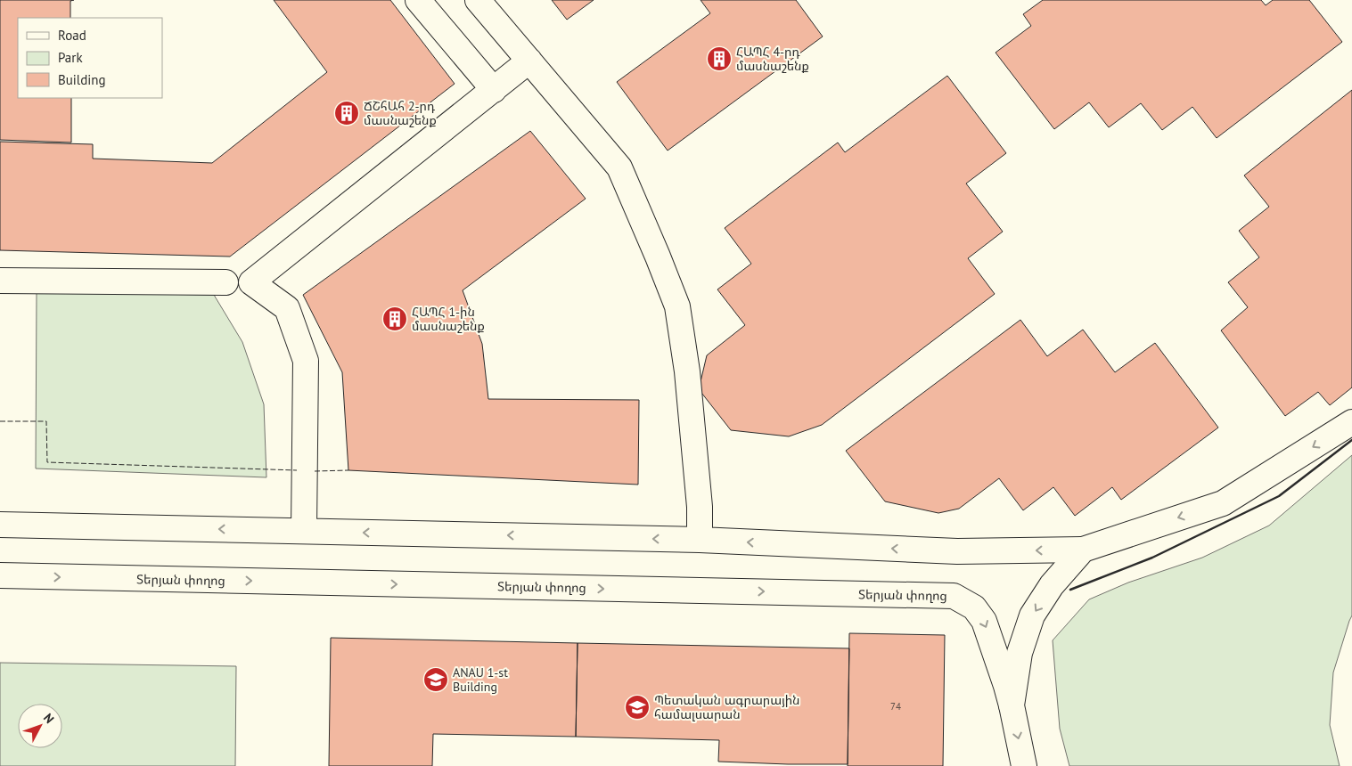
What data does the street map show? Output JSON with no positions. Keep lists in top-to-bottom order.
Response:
{
  "streets": {
    "street": ["Տերյան փողոց"]
  },
  "places": {
    "building": ["ՀԱՊՀ 4-րդ մասնաշենք", "ՃՇհԱհ 2-րդ մասնաշենք", "ՀԱՊՀ 1-ին մասնաշենք"],
    "school or university": ["ANAU 1-st Building", "Պետական ագրարային համալսարան"]
  },
  "house_numbers": ["74"],
  "legend": ["Road", "Park", "Building"],
  "north": "top right"
}
